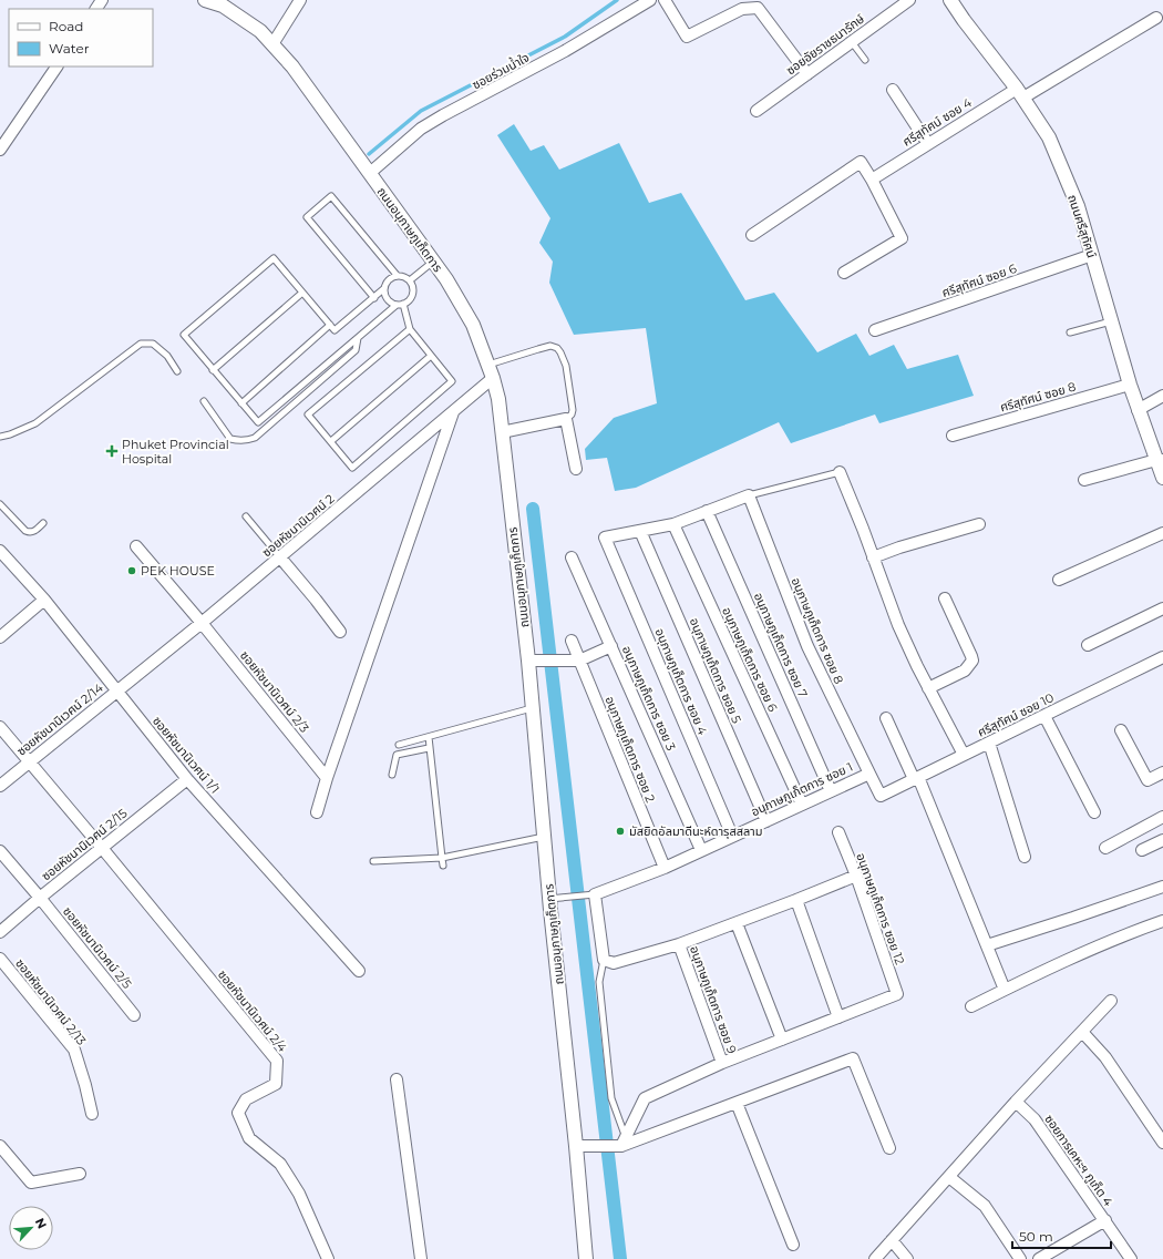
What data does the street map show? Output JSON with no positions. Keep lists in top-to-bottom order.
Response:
{
  "streets": {
    "street": [
      "ซอยอัยราชธนารักษ์",
      "ซอยร่วมน้ำใจ",
      "ศรีสุทัศน์ ซอย 4",
      "ถนนศรีสุทัศน์",
      "ถนนอนุภาษภูเก็ตการ",
      "ศรีสุทัศน์ ซอย 6",
      "ศรีสุทัศน์ ซอย 8",
      "ซอยหัชนานิเวศน์ 2",
      "อนุภาษภูเก็ตการ ซอย 8",
      "อนุภาษภูเก็ตการ ซอย 7",
      "อนุภาษภูเก็ตการ ซอย 6",
      "อนุภาษภูเก็ตการ ซอย 5",
      "อนุภาษภูเก็ตการ ซอย 4",
      "ซอยหัชนานิเวศน์ 2/3",
      "อนุภาษภูเก็ตการ ซอย 3",
      "ศรีสุทัศน์ ซอย 10",
      "ซอยหัชนานิเวศน์ 2/14",
      "อนุภาษภูเก็ตการ ซอย 2",
      "ซอยหัชนานิเวศน์ 1/1",
      "อนุภาษภูเก็ตการ ซอย 1",
      "ซอยหัชนานิเวศน์ 2/15",
      "อนุภาษภูเก็ตการ ซอย 12",
      "ซอยหัชนานิเวศน์ 2/5",
      "อนุภาษภูเก็ตการ ซอย 9",
      "ซอยหัชนานิเวศน์ 2/13",
      "ซอยหัชนานิเวศน์ 2/4",
      "ซอยการเคหะฯ ภูเก็ต 4"
    ]
  },
  "crossings": [
    ["ซอยร่วมน้ำใจ", "ถนนอนุภาษภูเก็ตการ"],
    ["ศรีสุทัศน์ ซอย 4", "ถนนศรีสุทัศน์"],
    ["ถนนศรีสุทัศน์", "ศรีสุทัศน์ ซอย 6"],
    ["ถนนศรีสุทัศน์", "ศรีสุทัศน์ ซอย 8"],
    ["ถนนอนุภาษภูเก็ตการ", "ซอยหัชนานิเวศน์ 2"],
    ["ถนนอนุภาษภูเก็ตการ", "อนุภาษภูเก็ตการ ซอย 1"],
    ["ซอยหัชนานิเวศน์ 2", "ซอยหัชนานิเวศน์ 2/3"],
    ["ซอยหัชนานิเวศน์ 2", "ซอยหัชนานิเวศน์ 2/14"],
    ["ซอยหัชนานิเวศน์ 2", "ซอยหัชนานิเวศน์ 1/1"],
    ["อนุภาษภูเก็ตการ ซอย 8", "อนุภาษภูเก็ตการ ซอย 1"],
    ["อนุภาษภูเก็ตการ ซอย 7", "อนุภาษภูเก็ตการ ซอย 1"],
    ["อนุภาษภูเก็ตการ ซอย 6", "อนุภาษภูเก็ตการ ซอย 1"],
    ["อนุภาษภูเก็ตการ ซอย 5", "อนุภาษภูเก็ตการ ซอย 4"],
    ["อนุภาษภูเก็ตการ ซอย 5", "อนุภาษภูเก็ตการ ซอย 1"],
    ["อนุภาษภูเก็ตการ ซอย 4", "อนุภาษภูเก็ตการ ซอย 1"],
    ["อนุภาษภูเก็ตการ ซอย 3", "อนุภาษภูเก็ตการ ซอย 1"],
    ["ศรีสุทัศน์ ซอย 10", "อนุภาษภูเก็ตการ ซอย 1"],
    ["ซอยหัชนานิเวศน์ 2/14", "ซอยหัชนานิเวศน์ 1/1"],
    ["อนุภาษภูเก็ตการ ซอย 2", "อนุภาษภูเก็ตการ ซอย 1"],
    ["ซอยหัชนานิเวศน์ 1/1", "ซอยหัชนานิเวศน์ 2/15"],
    ["ซอยหัชนานิเวศน์ 2/15", "ซอยหัชนานิเวศน์ 2/5"],
    ["ซอยหัชนานิเวศน์ 2/15", "ซอยหัชนานิเวศน์ 2/4"]
  ],
  "places": {
    "health": ["Phuket Provincial Hospital"],
    "other": ["PEK HOUSE", "มัสยิดอัลมาดีนะห์ดารุสสลาม"]
  },
  "legend": ["Road", "Water"],
  "scale_bar": "50 m",
  "north": "top right"
}
